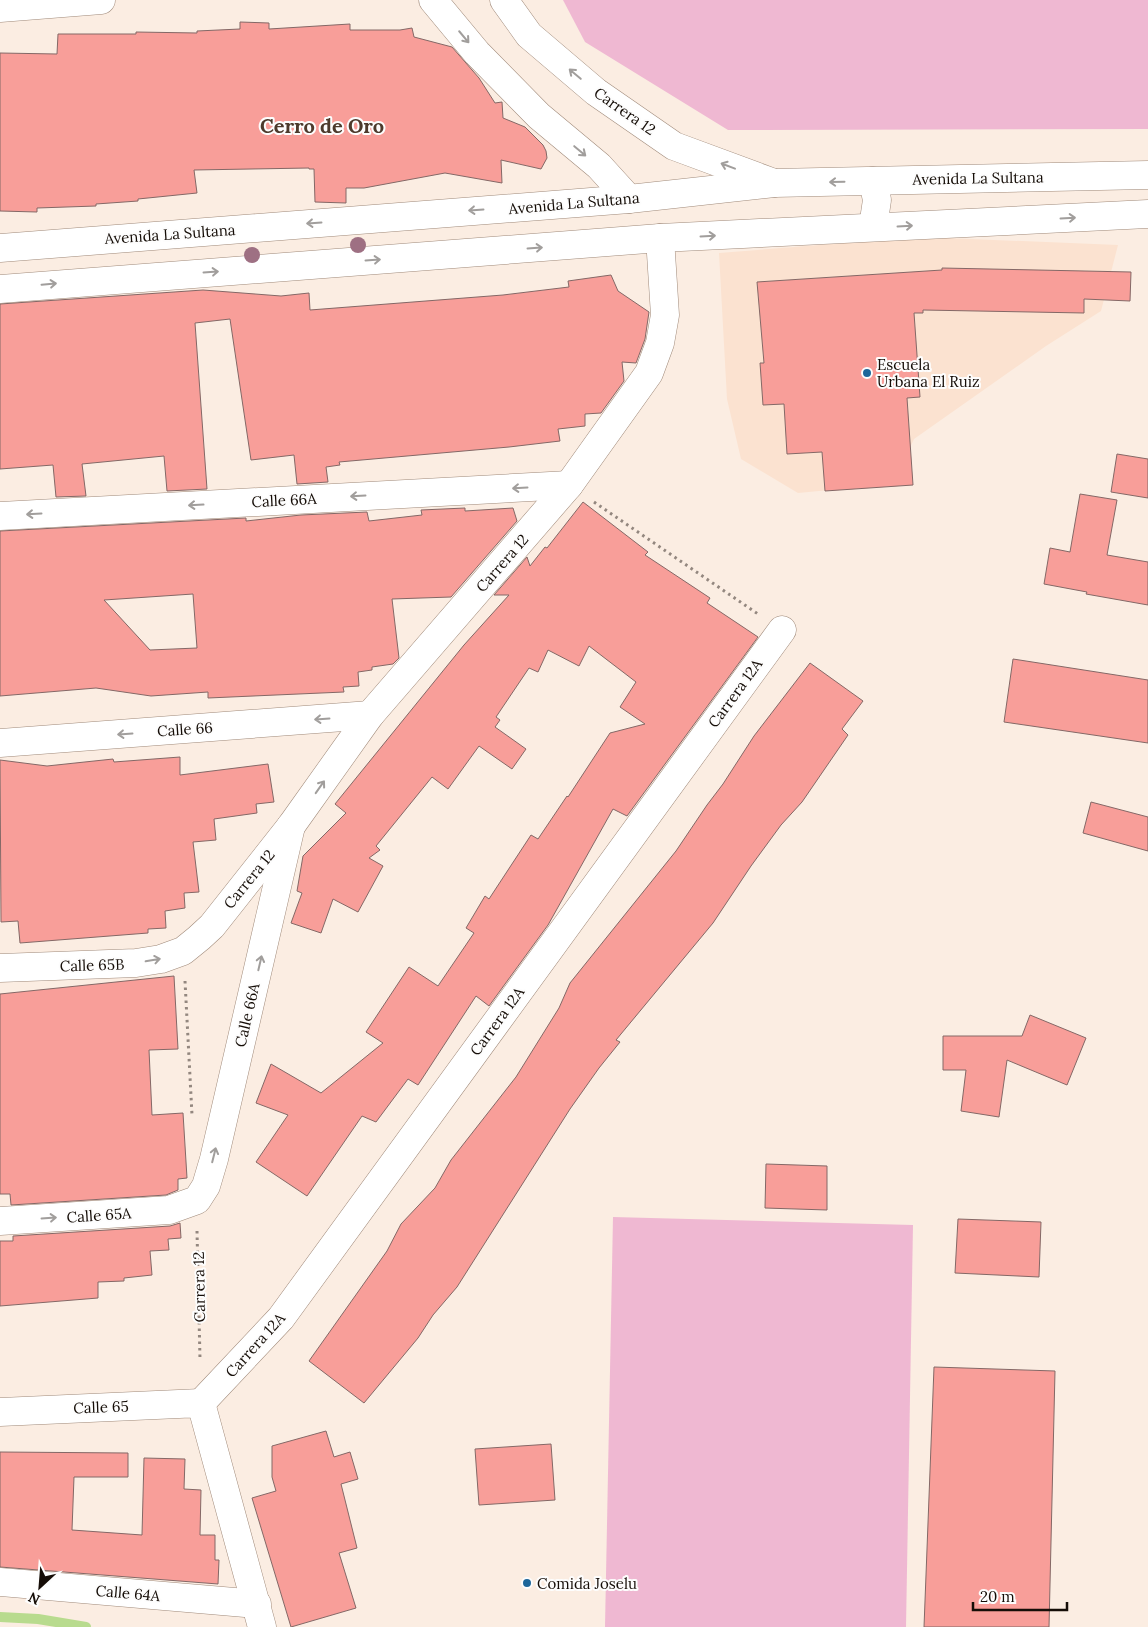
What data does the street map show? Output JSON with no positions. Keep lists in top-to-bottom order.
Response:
{
  "streets": {
    "street": [
      "Carrera 12",
      "Avenida La Sultana",
      "Calle 66A",
      "Carrera 12A",
      "Calle 66",
      "Calle 65B",
      "Calle 65A",
      "Calle 65",
      "Calle 64A"
    ]
  },
  "crossings": [
    ["Carrera 12", "Avenida La Sultana"],
    ["Carrera 12", "Calle 66A"],
    ["Carrera 12", "Carrera 12A"],
    ["Carrera 12", "Calle 66"],
    ["Carrera 12", "Calle 65B"],
    ["Carrera 12", "Calle 65A"],
    ["Carrera 12", "Calle 65"],
    ["Calle 66A", "Calle 65A"],
    ["Carrera 12A", "Calle 65"]
  ],
  "one_way": ["Calle 66", "Calle 65B", "Calle 65A"],
  "districts": ["Cerro de Oro"],
  "places": ["Escuela Urbana El Ruiz", "Comida Joselu"],
  "scale_bar": "20 m",
  "north": "bottom left"
}
